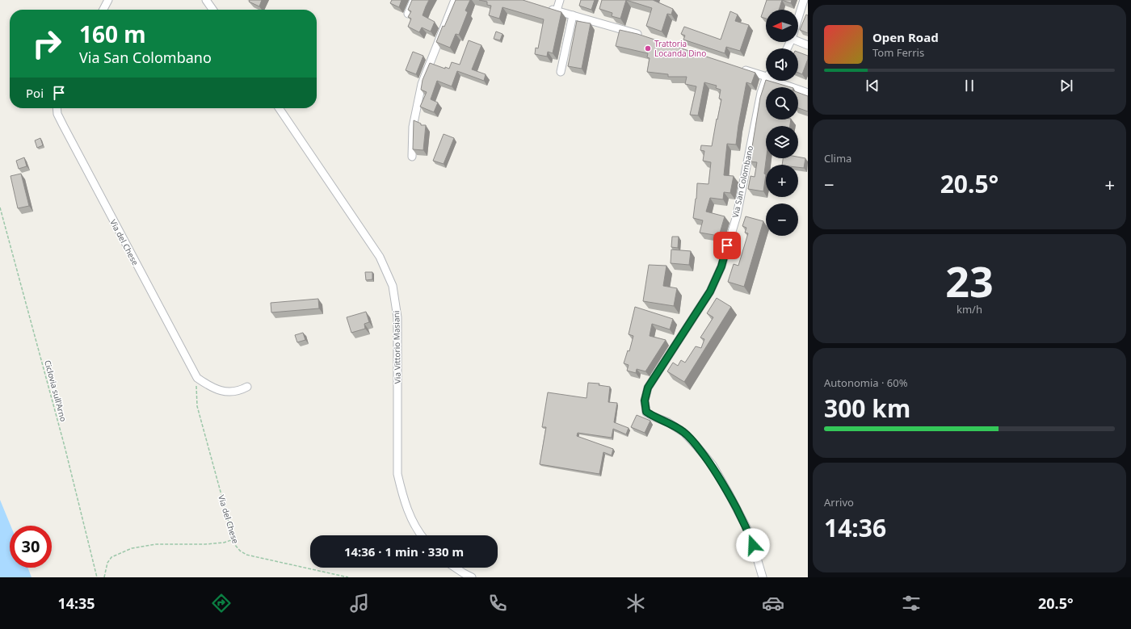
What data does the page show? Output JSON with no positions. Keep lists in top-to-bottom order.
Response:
{
  "streets": {
    "street": ["Via San Colombano", "Via del Chese", "Via Vittorio Masiani"],
    "path": ["Ciclovia sull'Arno"]
  },
  "places": ["Trattoria Locanda Dino"],
  "north": "left",
  "page": {
    "map_buttons": ["+", "−"],
    "turn": ["160 m", "Via San Colombano"],
    "song": ["Open Road", "Tom Ferris"],
    "then": "Poi",
    "tile": [
      "Clima",
      ["23", "km/h"],
      ["Autonomia · 60%", "300 km"],
      ["Arrivo", "14:36"]
    ],
    "heat": ["−", "20.5°", "+"],
    "limit": "30",
    "trip": "14:36 · 1 min · 330 m",
    "tabs": ["14:35", "20.5°"]
  }
}
